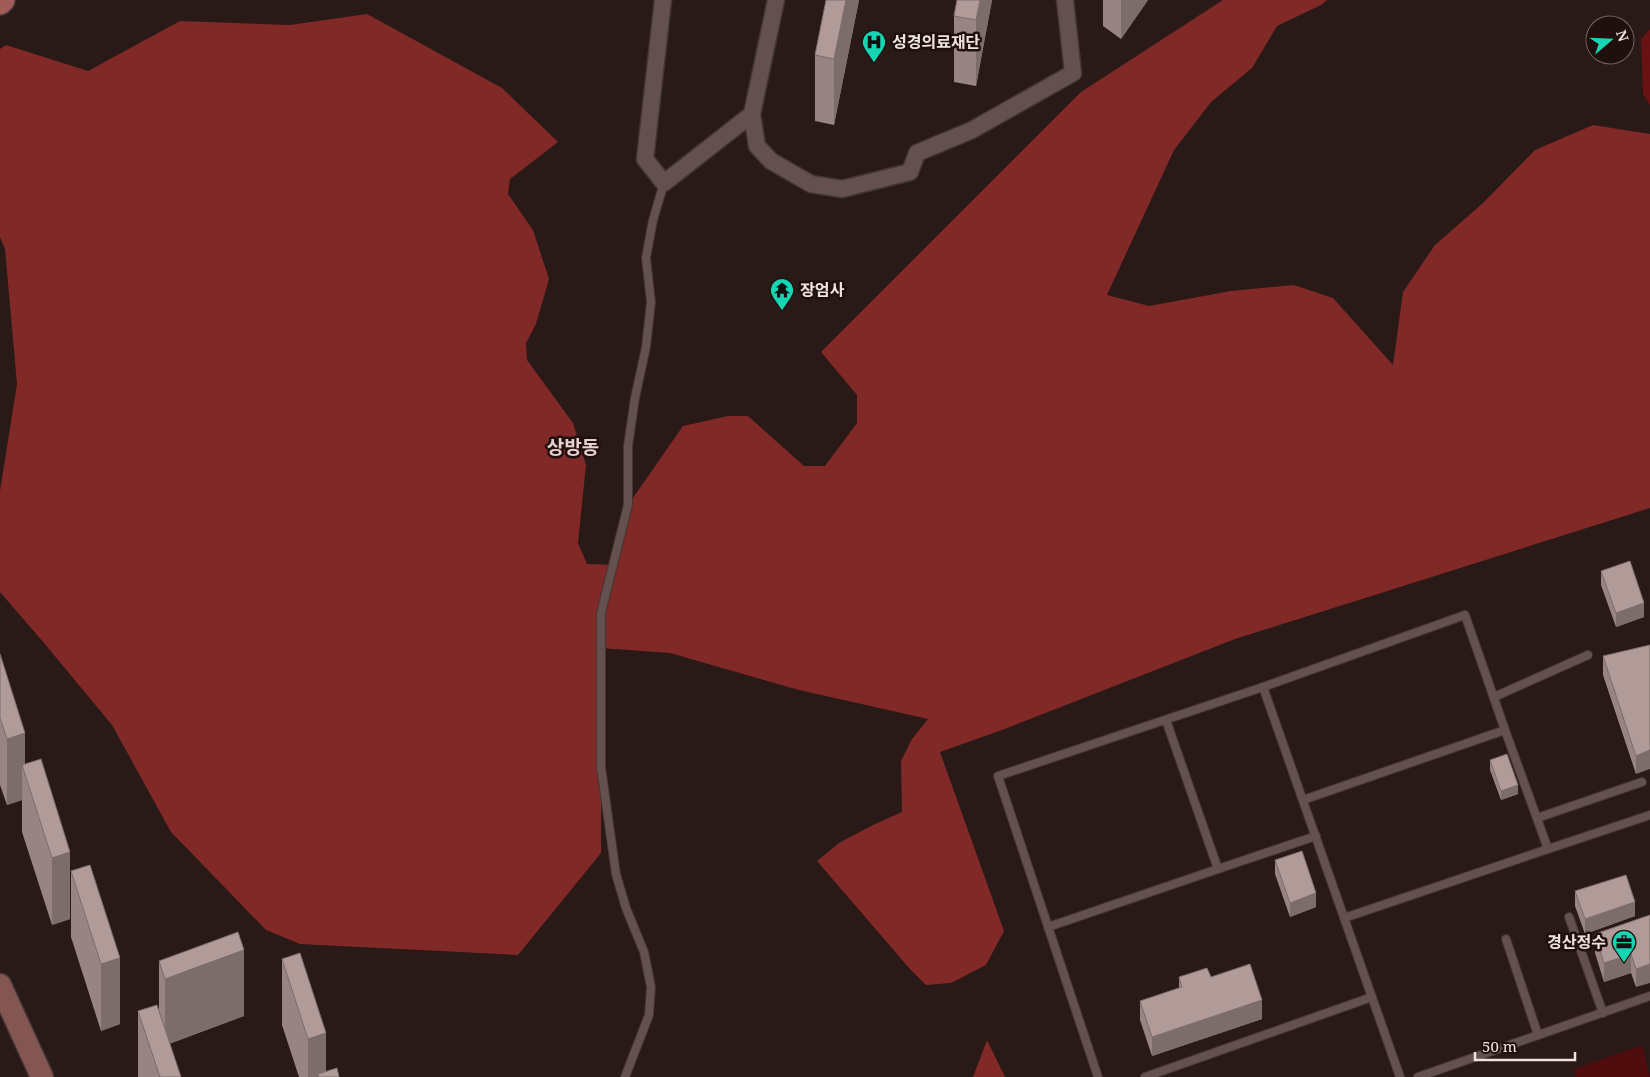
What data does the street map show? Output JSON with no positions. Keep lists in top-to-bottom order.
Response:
{
  "districts": ["상방동"],
  "places": {
    "hospital": ["성경의료재단"],
    "temple": ["장엄사"],
    "office": ["경산정수"]
  },
  "scale_bar": "50 m",
  "north": "right"
}
